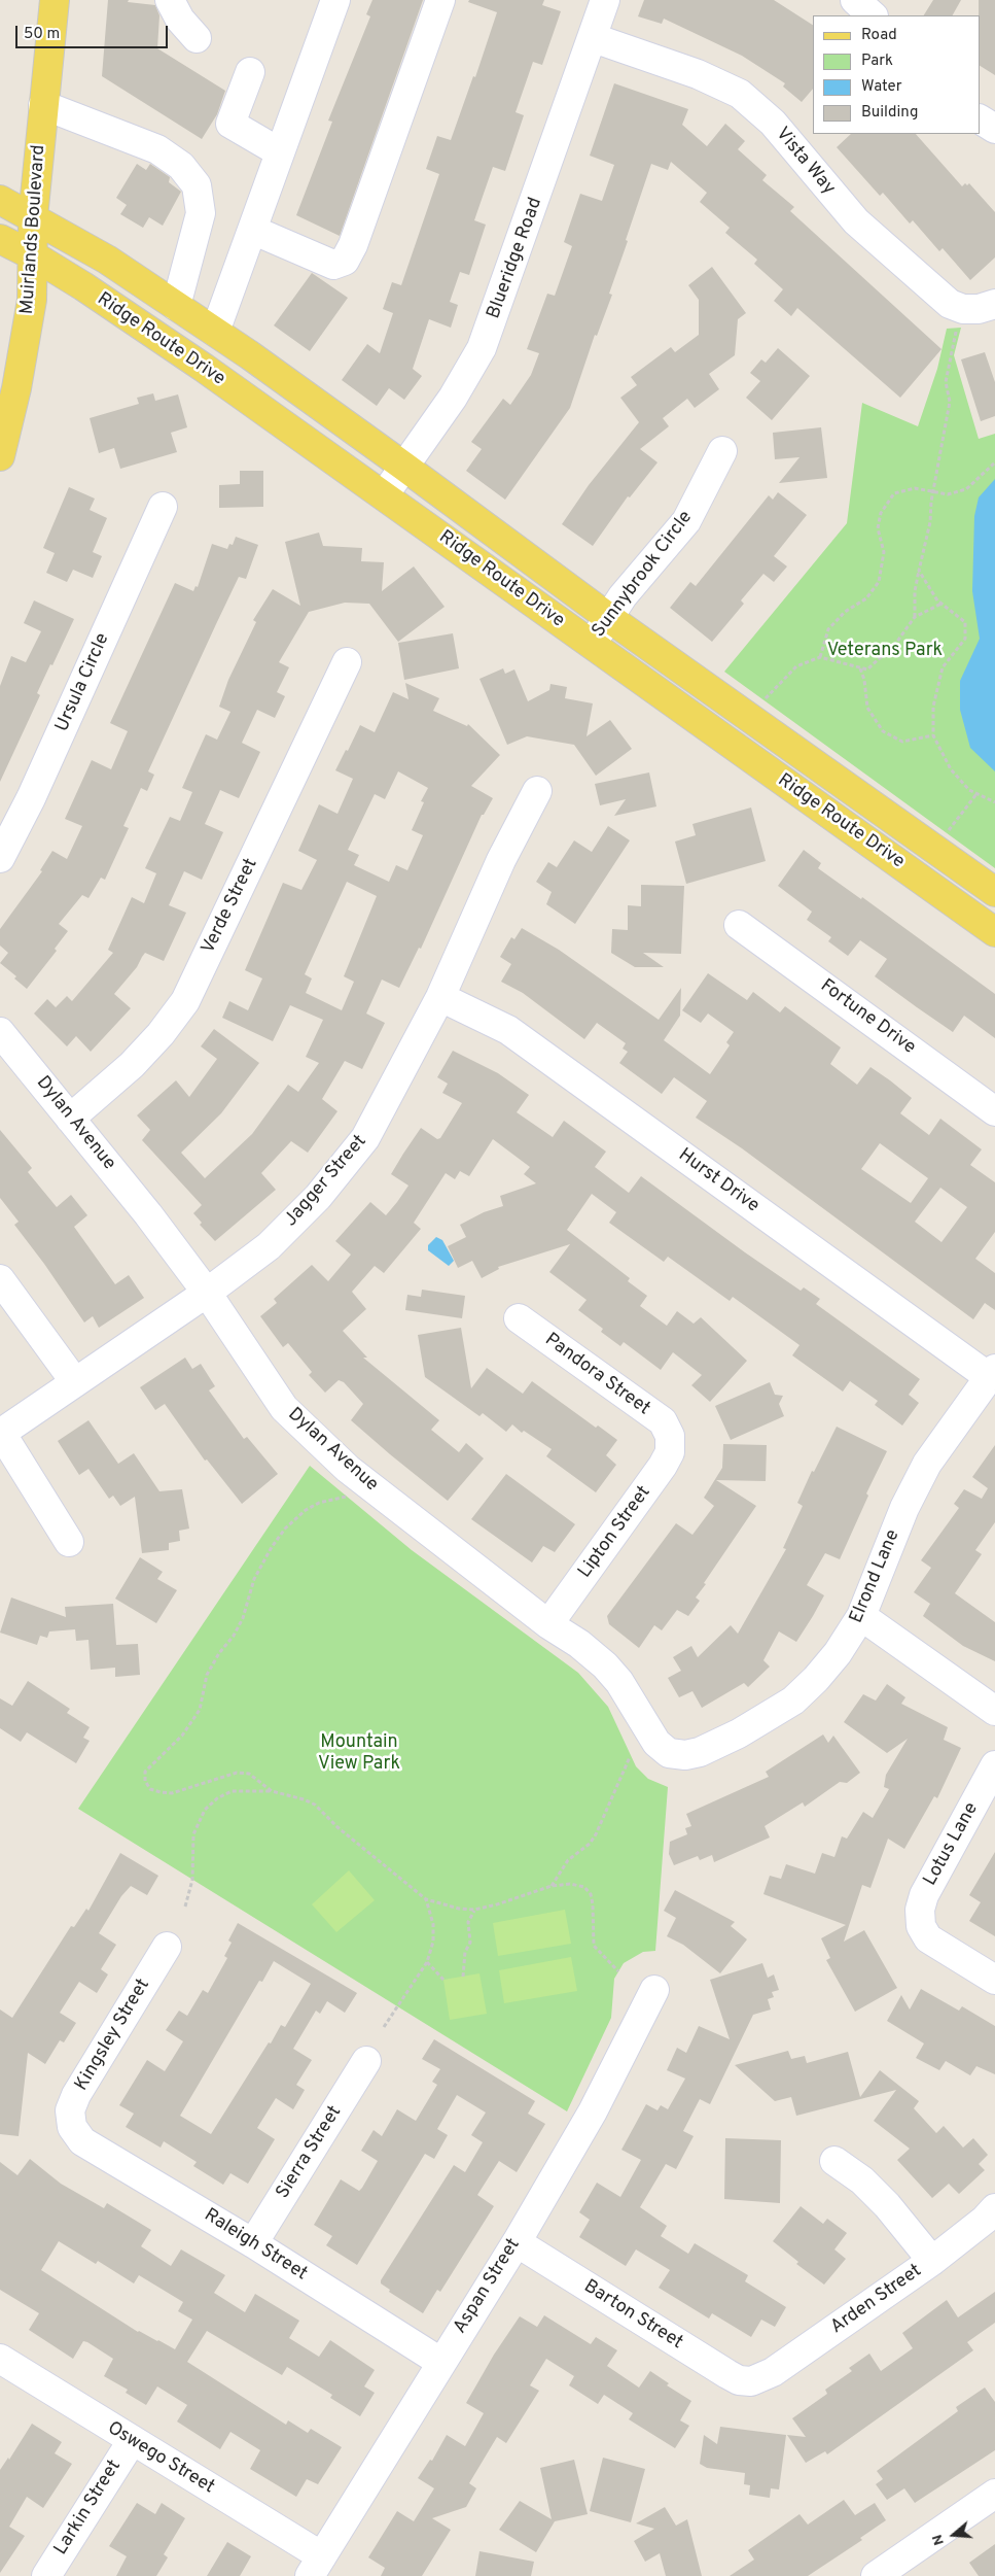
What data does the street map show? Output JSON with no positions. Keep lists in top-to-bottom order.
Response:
{
  "streets": {
    "main road": ["Muirlands Boulevard", "Ridge Route Drive"],
    "street": [
      "Vista Way",
      "Blueridge Road",
      "Sunnybrook Circle",
      "Ursula Circle",
      "Verde Street",
      "Fortune Drive",
      "Dylan Avenue",
      "Jagger Street",
      "Hurst Drive",
      "Pandora Street",
      "Lipton Street",
      "Elrond Lane",
      "Lotus Lane",
      "Kingsley Street",
      "Sierra Street",
      "Raleigh Street",
      "Aspan Street",
      "Arden Street",
      "Barton Street",
      "Oswego Street",
      "Larkin Street"
    ]
  },
  "crossings": [
    ["Vista Way", "Blueridge Road"],
    ["Muirlands Boulevard", "Ridge Route Drive"],
    ["Blueridge Road", "Ridge Route Drive"],
    ["Ridge Route Drive", "Sunnybrook Circle"],
    ["Verde Street", "Dylan Avenue"],
    ["Dylan Avenue", "Jagger Street"],
    ["Dylan Avenue", "Lipton Street"],
    ["Dylan Avenue", "Elrond Lane"],
    ["Jagger Street", "Hurst Drive"],
    ["Hurst Drive", "Elrond Lane"],
    ["Pandora Street", "Lipton Street"],
    ["Kingsley Street", "Raleigh Street"],
    ["Sierra Street", "Raleigh Street"],
    ["Raleigh Street", "Aspan Street"],
    ["Aspan Street", "Barton Street"],
    ["Aspan Street", "Oswego Street"],
    ["Arden Street", "Barton Street"],
    ["Oswego Street", "Larkin Street"]
  ],
  "parks": ["Veterans Park", "Mountain View Park"],
  "legend": [
    "Road",
    "Park",
    "Water",
    "Building"
  ],
  "scale_bar": "50 m",
  "north": "left"
}
